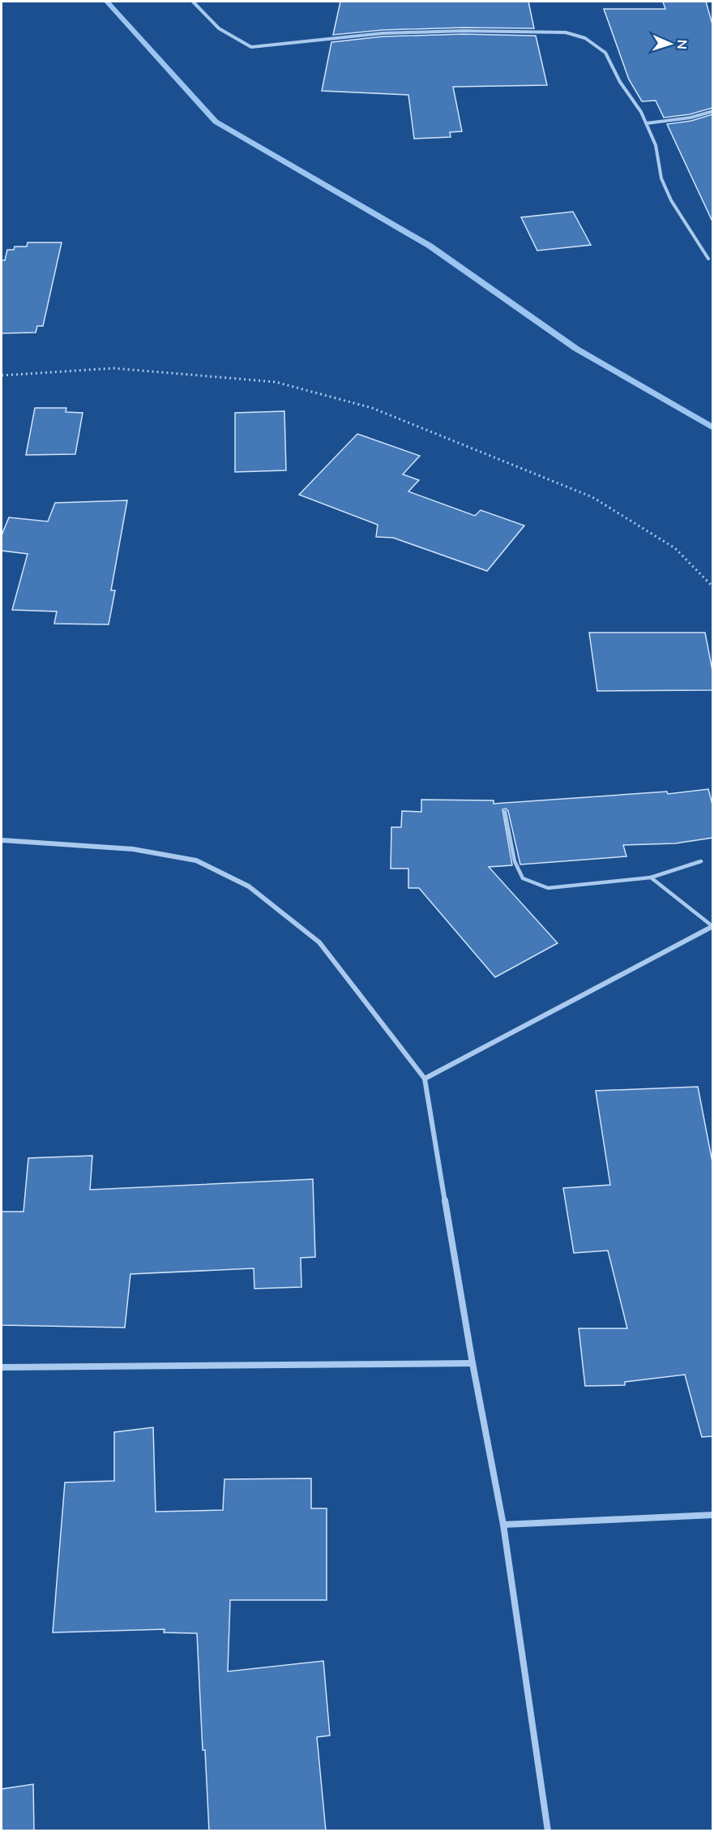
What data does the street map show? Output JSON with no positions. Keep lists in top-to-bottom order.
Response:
{
  "north": "right"
}
